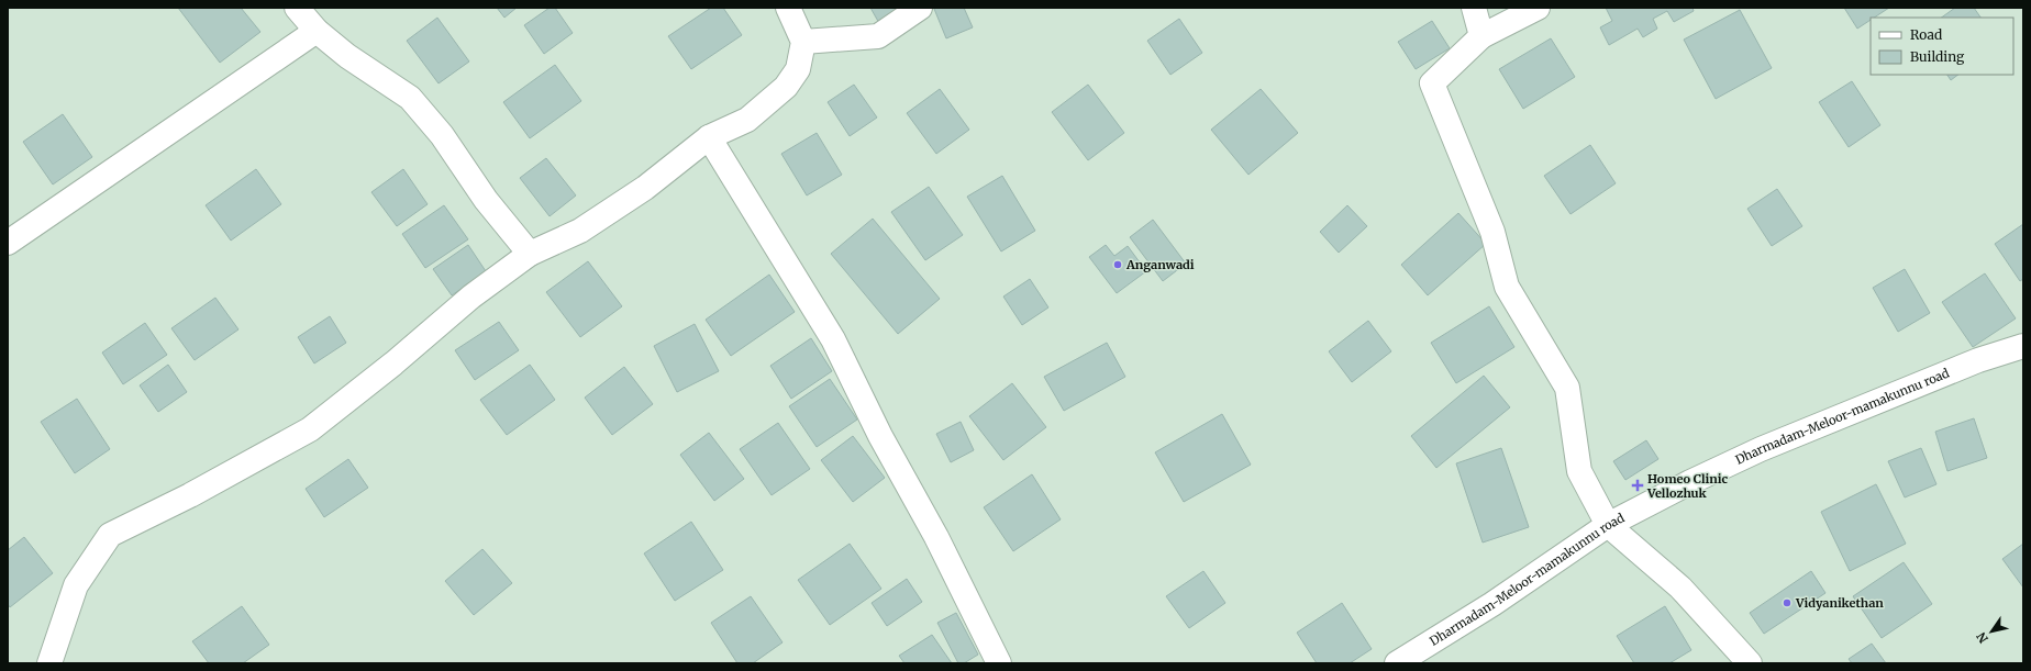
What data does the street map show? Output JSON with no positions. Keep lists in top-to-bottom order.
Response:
{
  "streets": {
    "street": ["Dharmadam-Meloor-mamakunnu road"]
  },
  "places": {
    "other": ["Anganwadi", "Vidyanikethan"],
    "health": ["Homeo Clinic Vellozhuk"]
  },
  "legend": ["Road", "Building"],
  "north": "bottom left"
}
